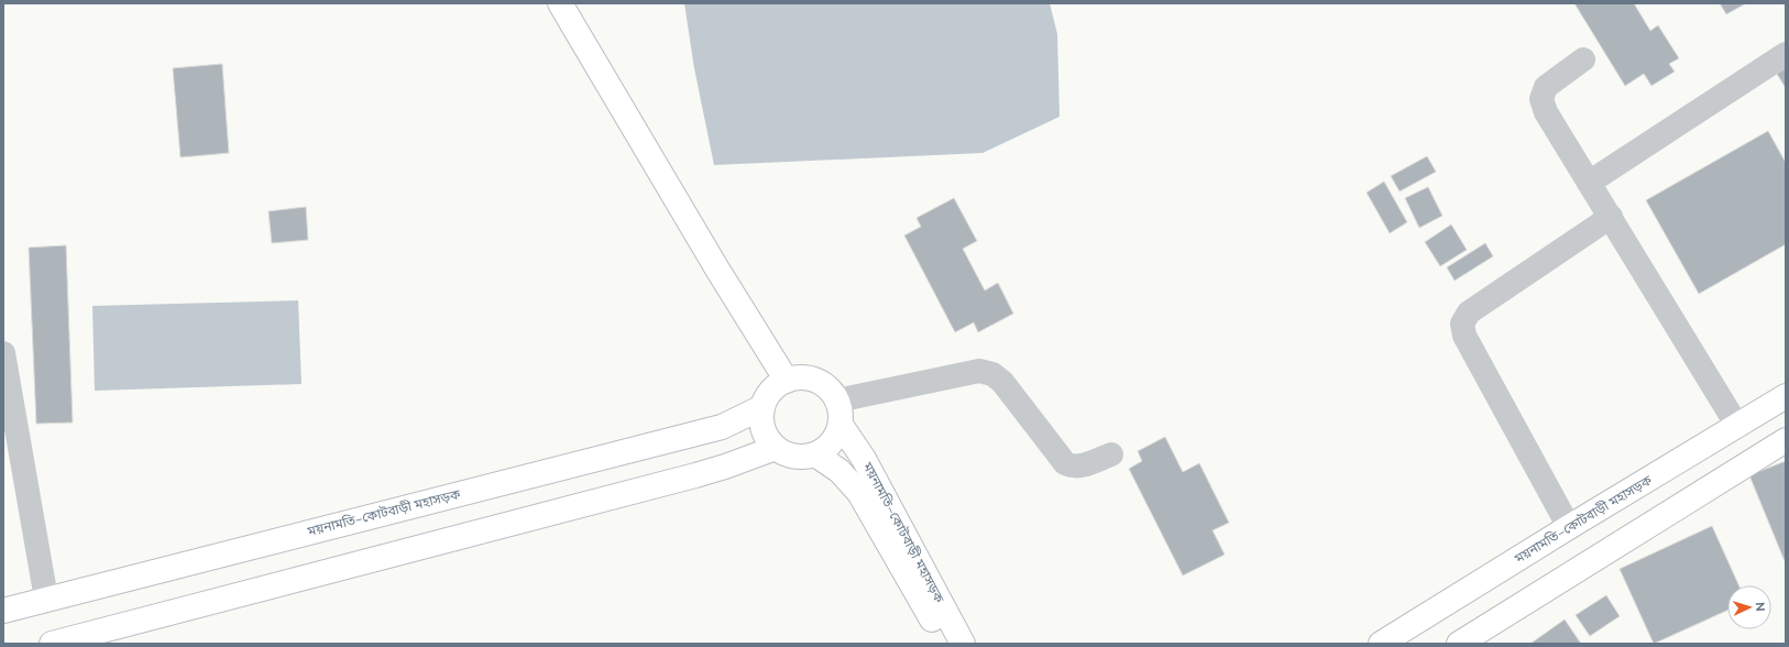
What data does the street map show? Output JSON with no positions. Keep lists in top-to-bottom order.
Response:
{
  "streets": {
    "main road": ["ময়নামতি–কোটবাড়ী মহাসড়ক"]
  },
  "north": "right"
}
